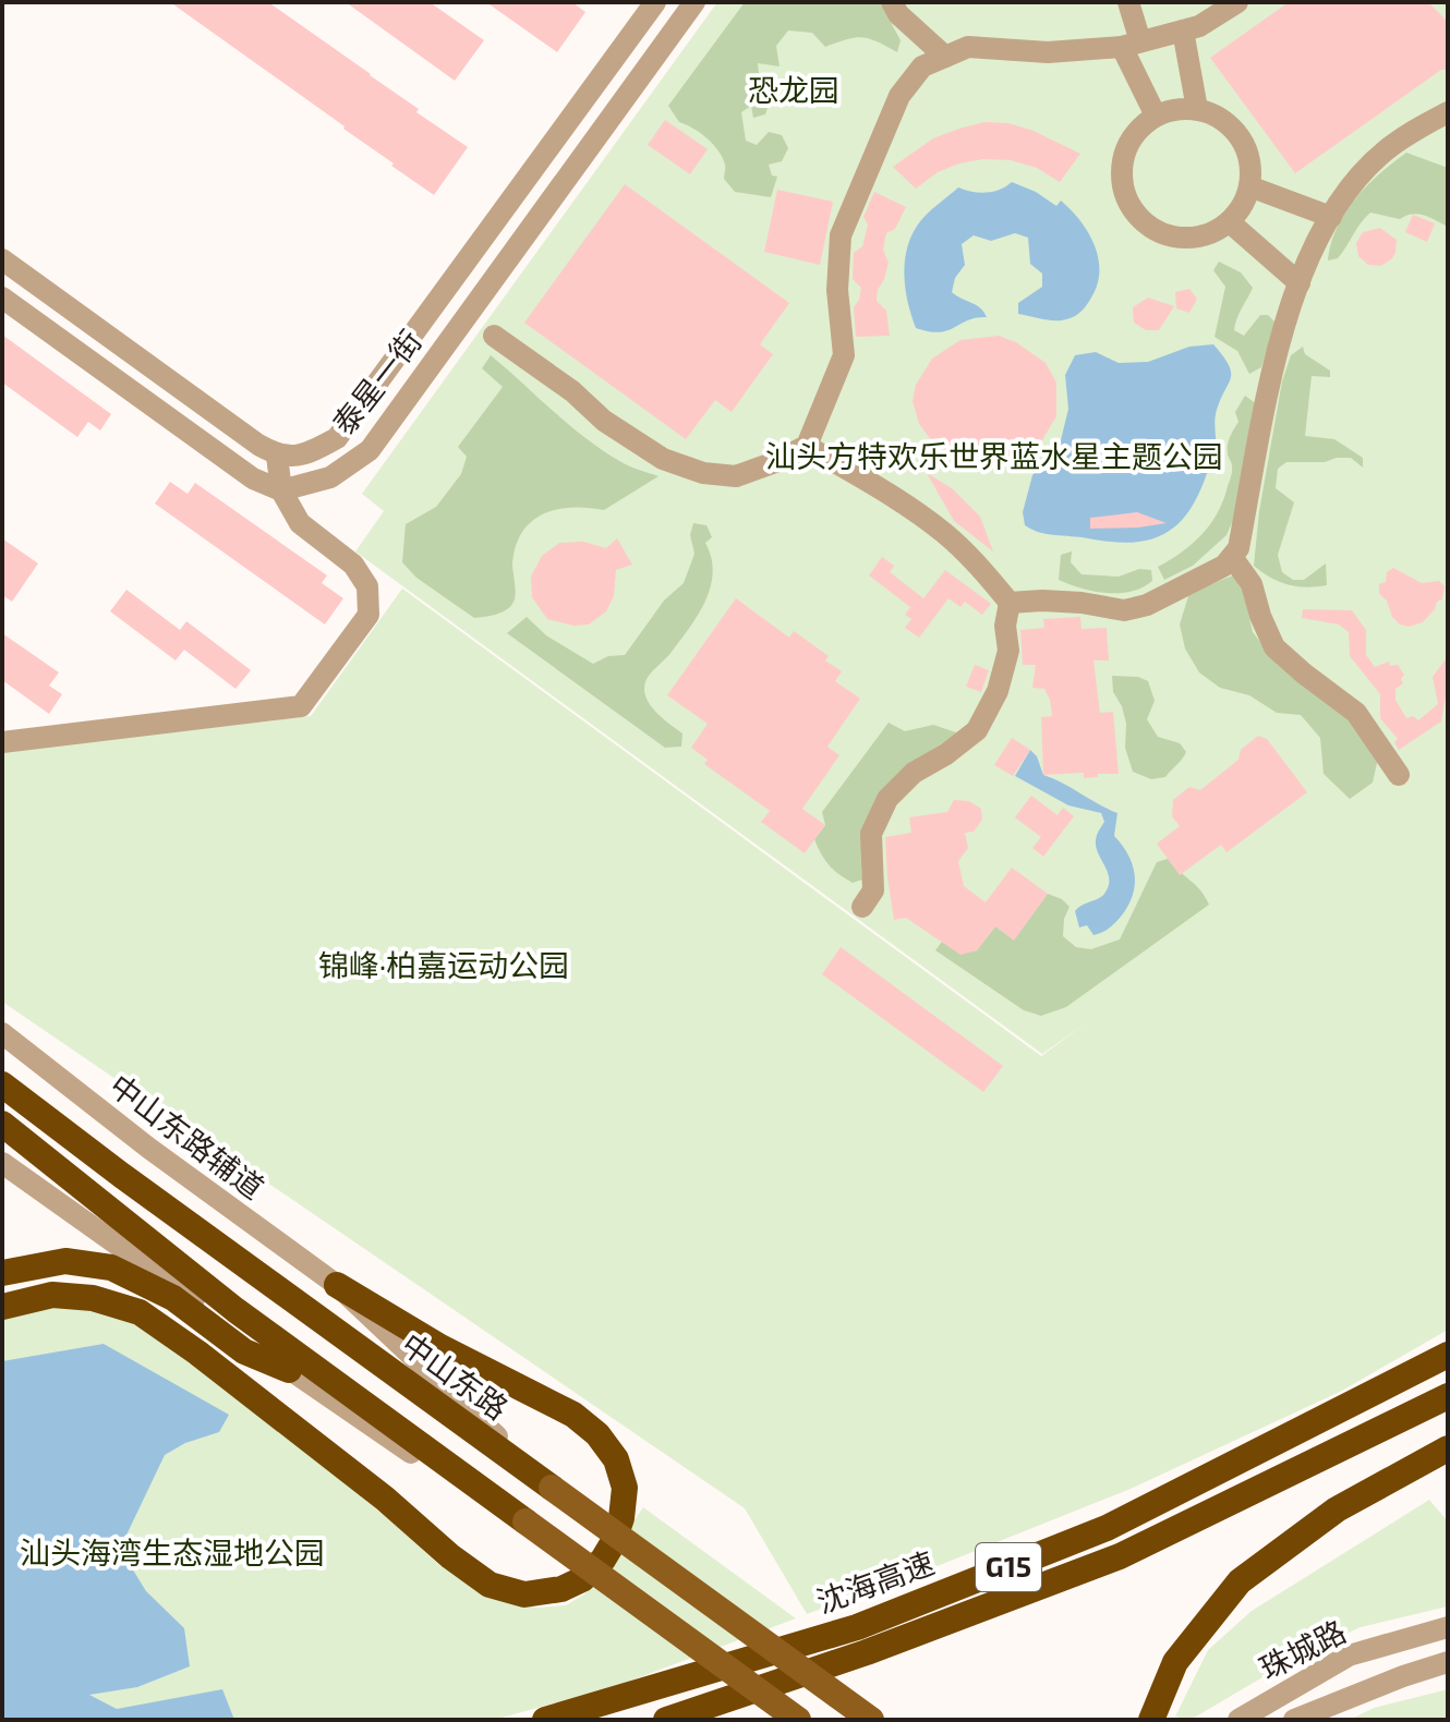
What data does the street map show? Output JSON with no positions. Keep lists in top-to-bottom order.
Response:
{
  "streets": {
    "highway": ["中山东路", "G15", "沈海高速"],
    "street": ["泰星一街", "中山东路辅道", "珠城路"]
  },
  "crossings": [
    ["中山东路辅道", "中山东路"]
  ],
  "parks": [
    "恐龙园",
    "汕头方特欢乐世界蓝水星主题公园",
    "锦峰·柏嘉运动公园",
    "汕头海湾生态湿地公园"
  ]
}
